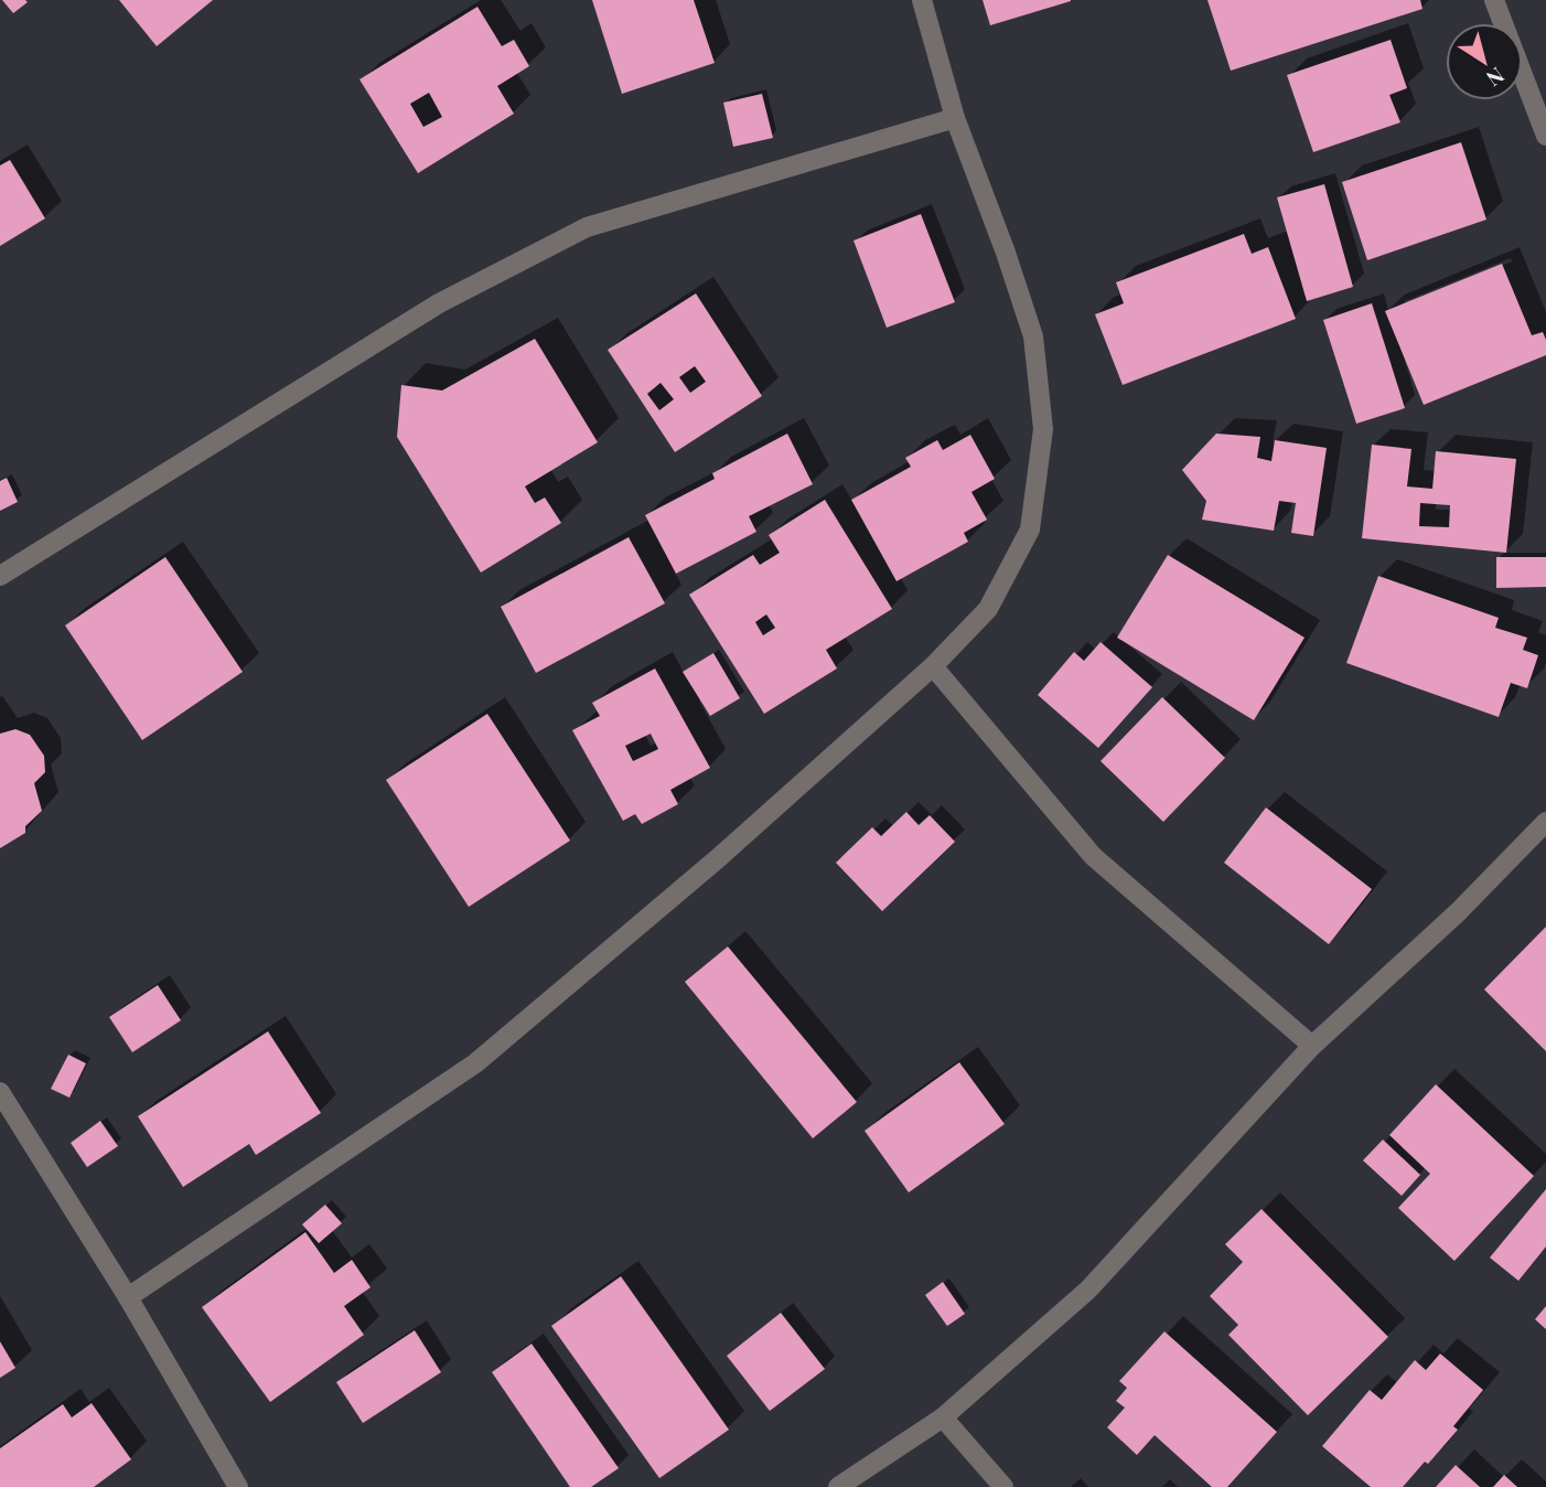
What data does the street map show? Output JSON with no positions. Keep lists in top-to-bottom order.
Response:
{
  "north": "bottom right"
}
